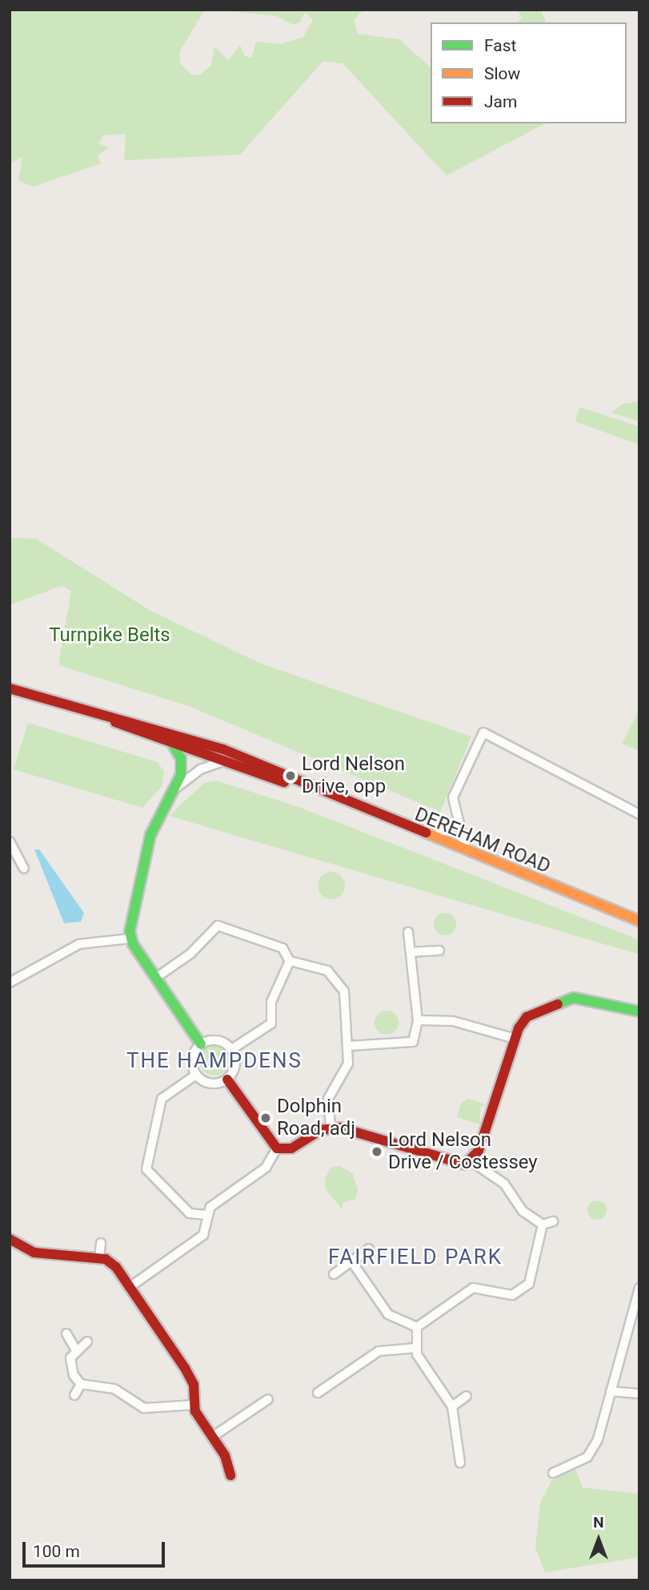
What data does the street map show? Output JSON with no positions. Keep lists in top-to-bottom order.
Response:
{
  "streets": {
    "main road": ["DEREHAM ROAD"]
  },
  "districts": ["THE HAMPDENS", "FAIRFIELD PARK"],
  "parks": ["Turnpike Belts"],
  "places": ["Lord Nelson Drive, opp", "Dolphin Road, adj", "Lord Nelson Drive / Costessey"],
  "legend": ["Fast", "Slow", "Jam"],
  "scale_bar": "100 m",
  "north": "top"
}
